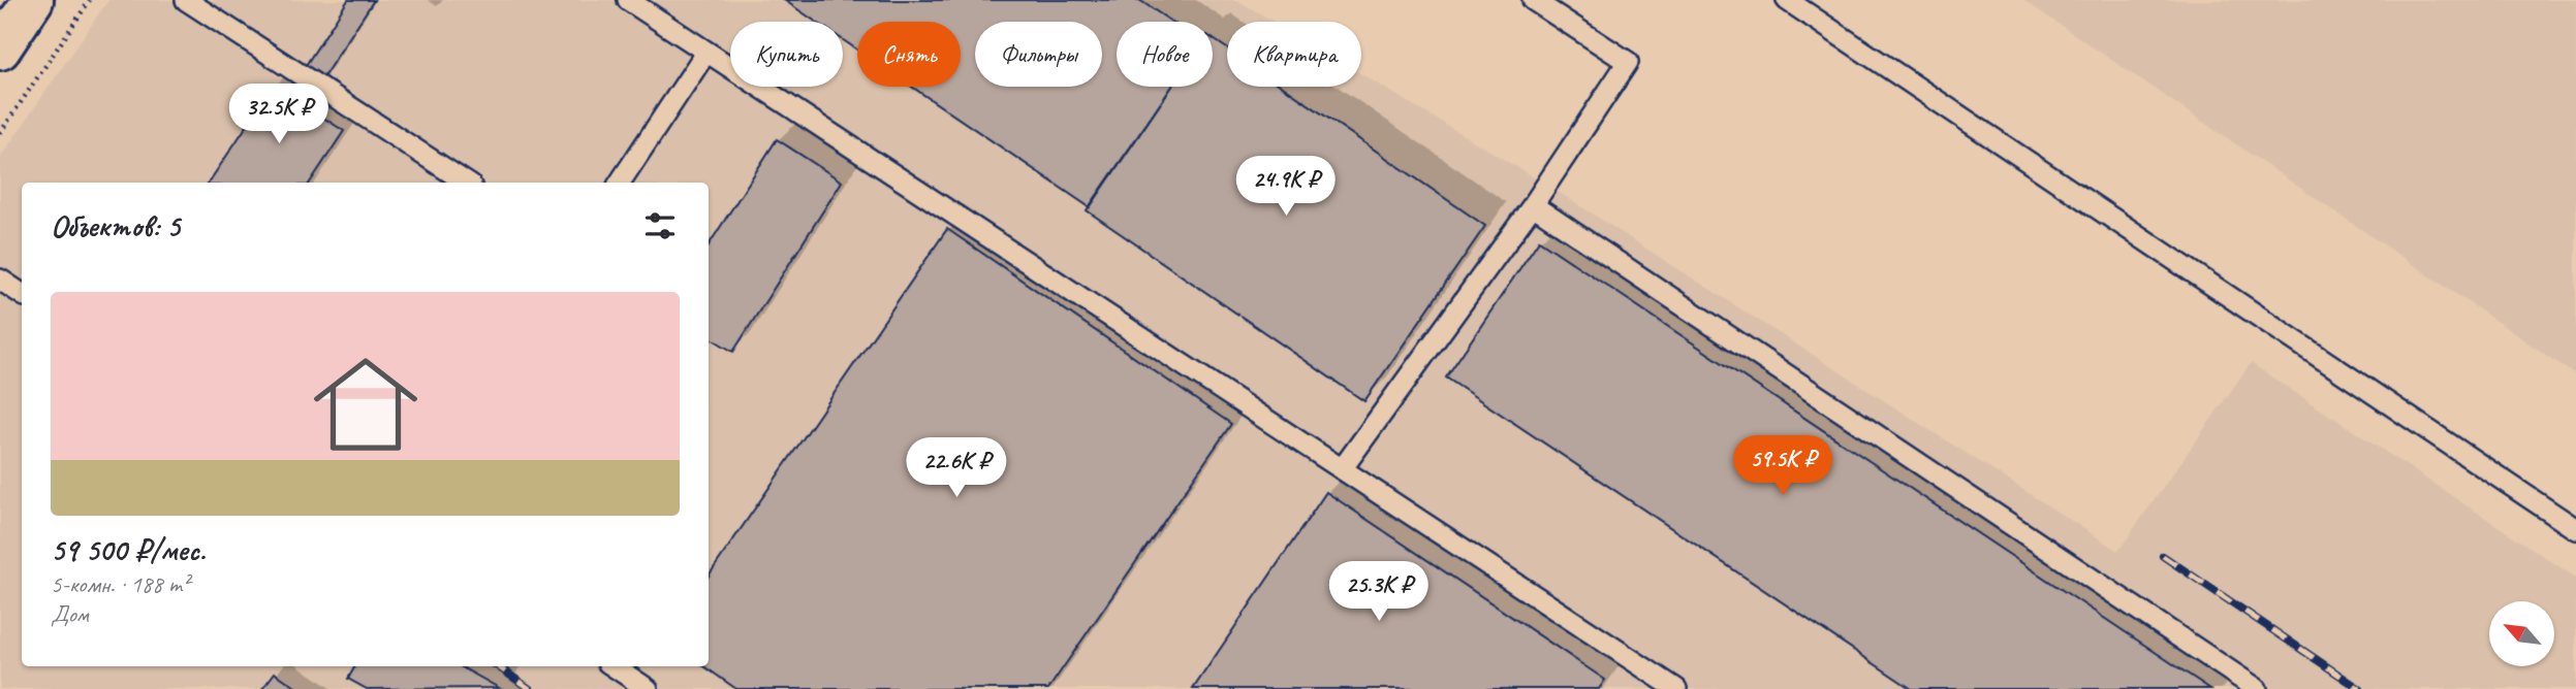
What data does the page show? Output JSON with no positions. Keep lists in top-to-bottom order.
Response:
{
  "north": "top left",
  "page": {
    "chip": [
      "Купить",
      "Снять",
      "Фильтры",
      "Новое",
      "Квартира"
    ],
    "price": [
      "32.5K ₽",
      "24.9K ₽",
      "59.5K ₽",
      "22.6K ₽",
      "25.3K ₽"
    ],
    "heading": "Объектов: 5",
    "list": [
      {
        "name": "59 500 ₽/мес.",
        "note": "5-комн. · 188 m² · Дом"
      }
    ]
  }
}
